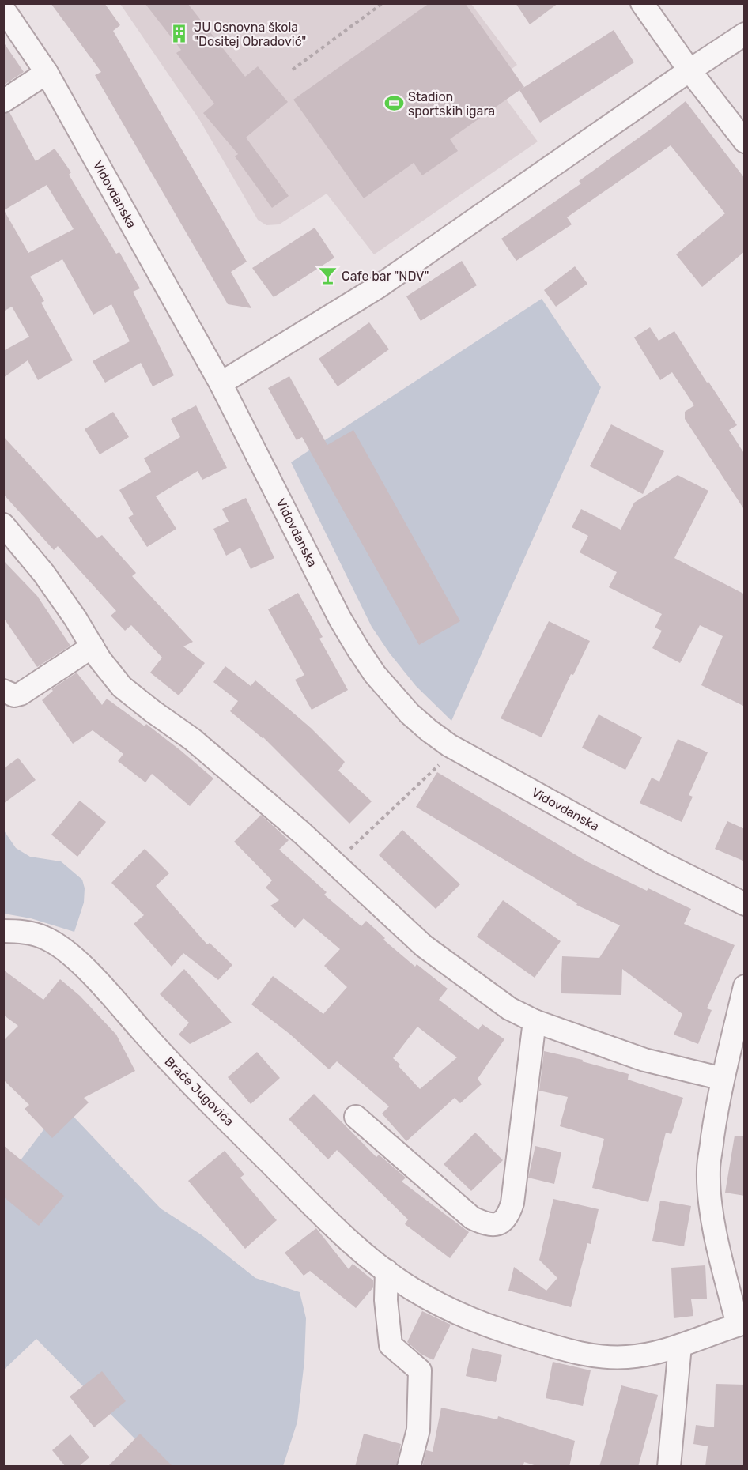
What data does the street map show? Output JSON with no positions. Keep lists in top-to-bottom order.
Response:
{
  "streets": {
    "street": ["Vidovdanska", "Braće Jugovića"]
  },
  "places": {
    "building": ["JU Osnovna škola \"Dositej Obradović\""],
    "sports": ["Stadion sportskih igara"],
    "bar": ["Cafe bar \"NDV\""]
  }
}
